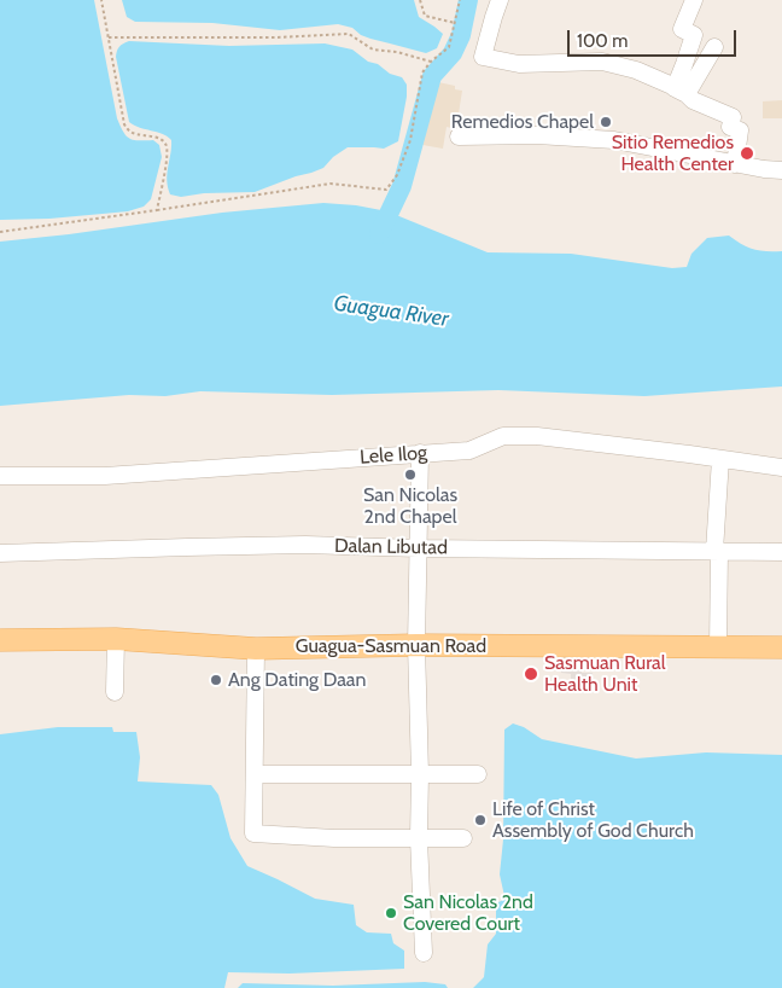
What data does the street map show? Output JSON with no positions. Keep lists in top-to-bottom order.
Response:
{
  "streets": {
    "main road": ["Guagua-Sasmuan Road"],
    "street": ["Lele Ilog", "Dalan Libutad"]
  },
  "water": ["Guagua River"],
  "places": [
    "Remedios Chapel",
    "Sitio Remedios Health Center",
    "San Nicolas 2nd Chapel",
    "Sasmuan Rural Health Unit",
    "Ang Dating Daan",
    "Life of Christ Assembly of God Church",
    "San Nicolas 2nd Covered Court"
  ],
  "scale_bar": "100 m"
}
